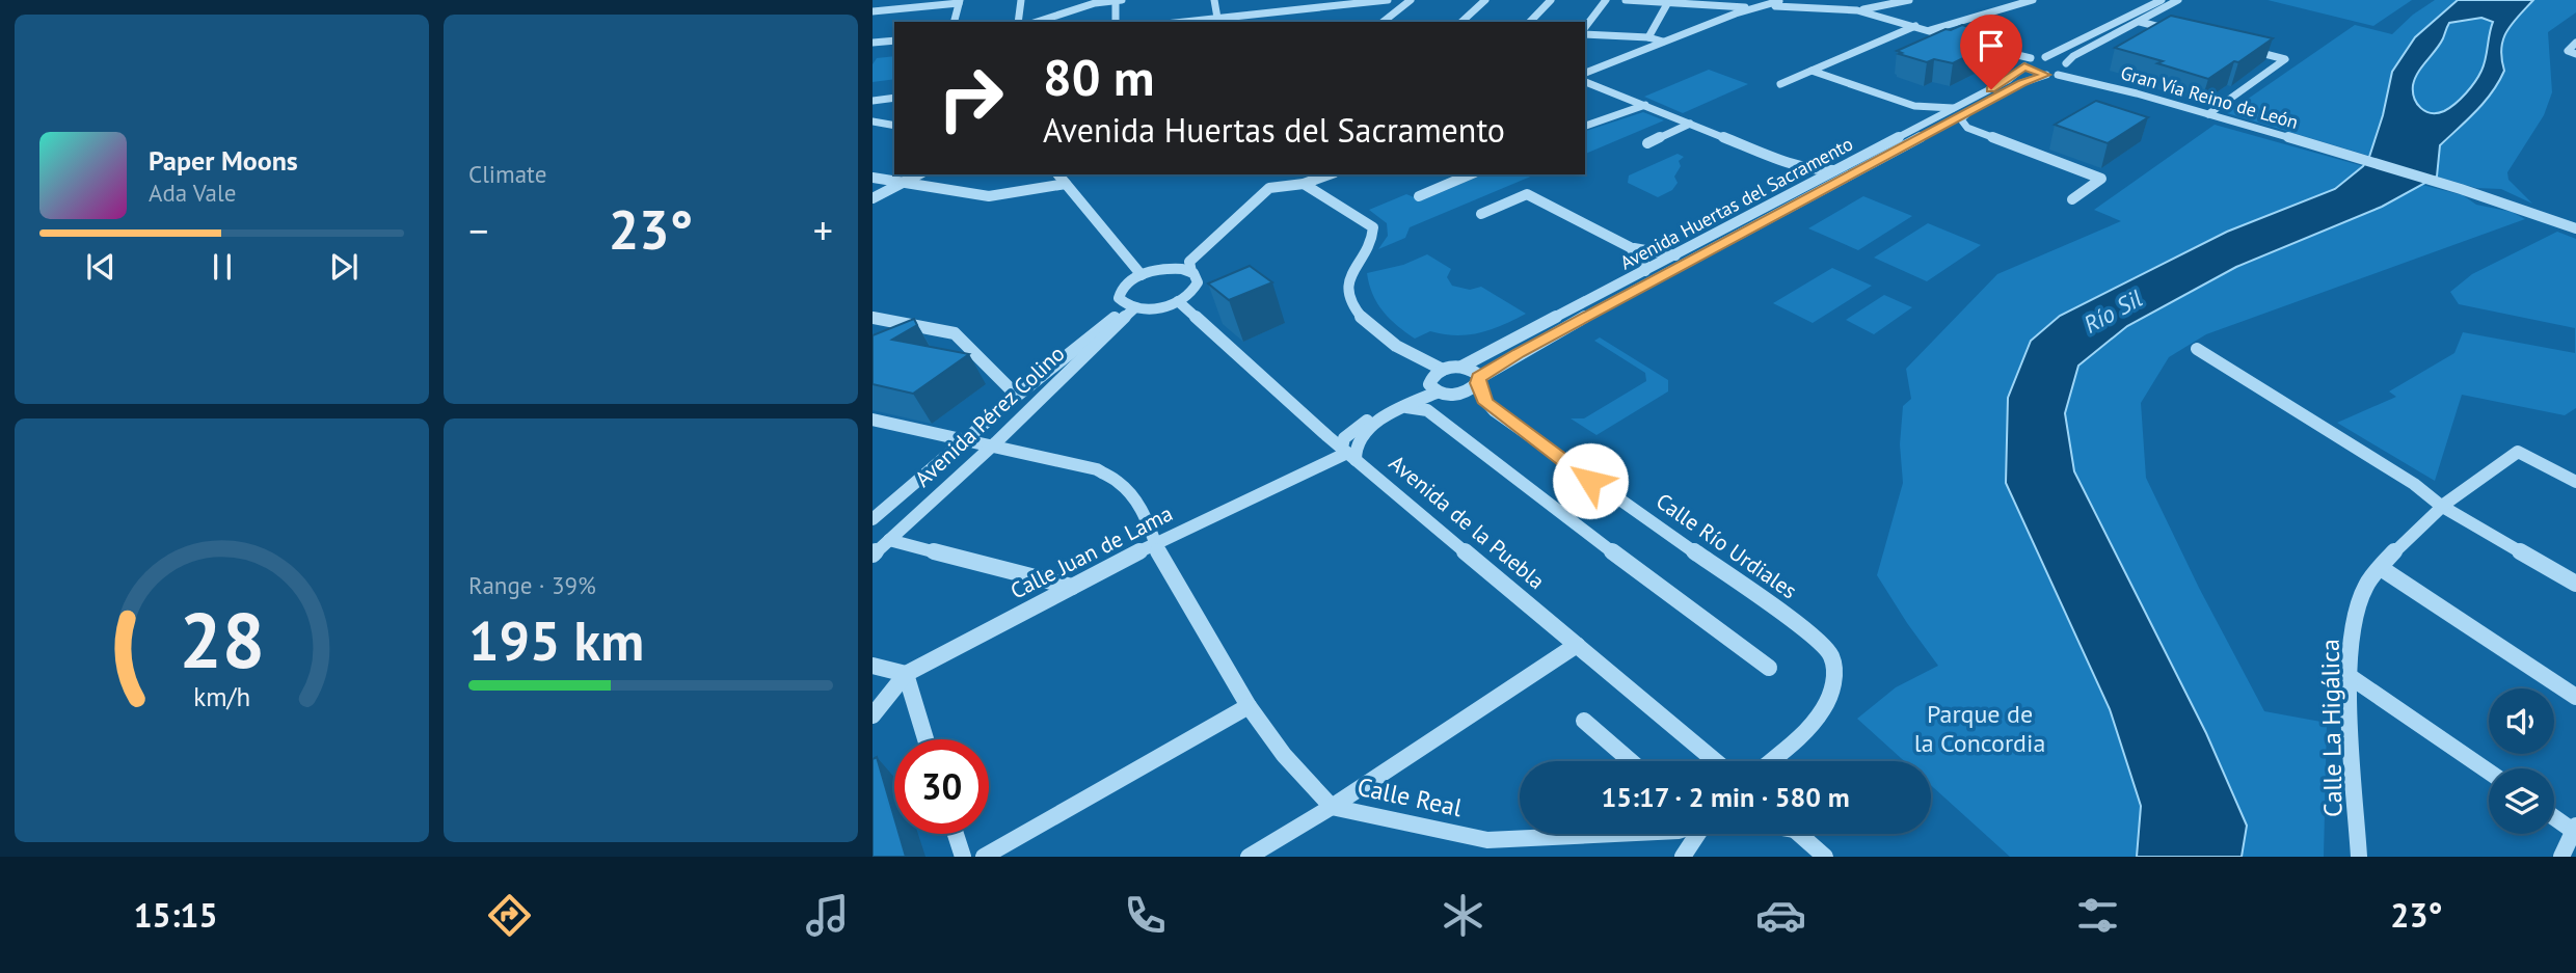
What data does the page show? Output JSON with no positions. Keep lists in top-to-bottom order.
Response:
{
  "streets": {
    "street": [
      "Gran Vía Reino de León",
      "Avenida Huertas del Sacramento",
      "Avenida Pérez Colino",
      "Avenida de la Puebla",
      "Calle Río Urdiales",
      "Calle Juan de Lama",
      "Calle La Higálica",
      "Calle Real"
    ]
  },
  "crossings": [
    ["Avenida Huertas del Sacramento", "Calle Río Urdiales"],
    ["Avenida Pérez Colino", "Calle Real"],
    ["Avenida de la Puebla", "Calle Juan de Lama"],
    ["Calle Juan de Lama", "Calle Real"]
  ],
  "water": ["Río Sil"],
  "parks": ["Parque de la Concordia"],
  "page": {
    "tile": [
      "Climate",
      ["Range · 39%", "195 km"]
    ],
    "turn": ["80 m", "Avenida Huertas del Sacramento"],
    "song": ["Paper Moons", "Ada Vale"],
    "heat": ["−", "23°", "+"],
    "limit": "30",
    "trip": "15:17 · 2 min · 580 m",
    "tabs": ["15:15", "23°"],
    "gauge": ["28", "km/h"]
  }
}
